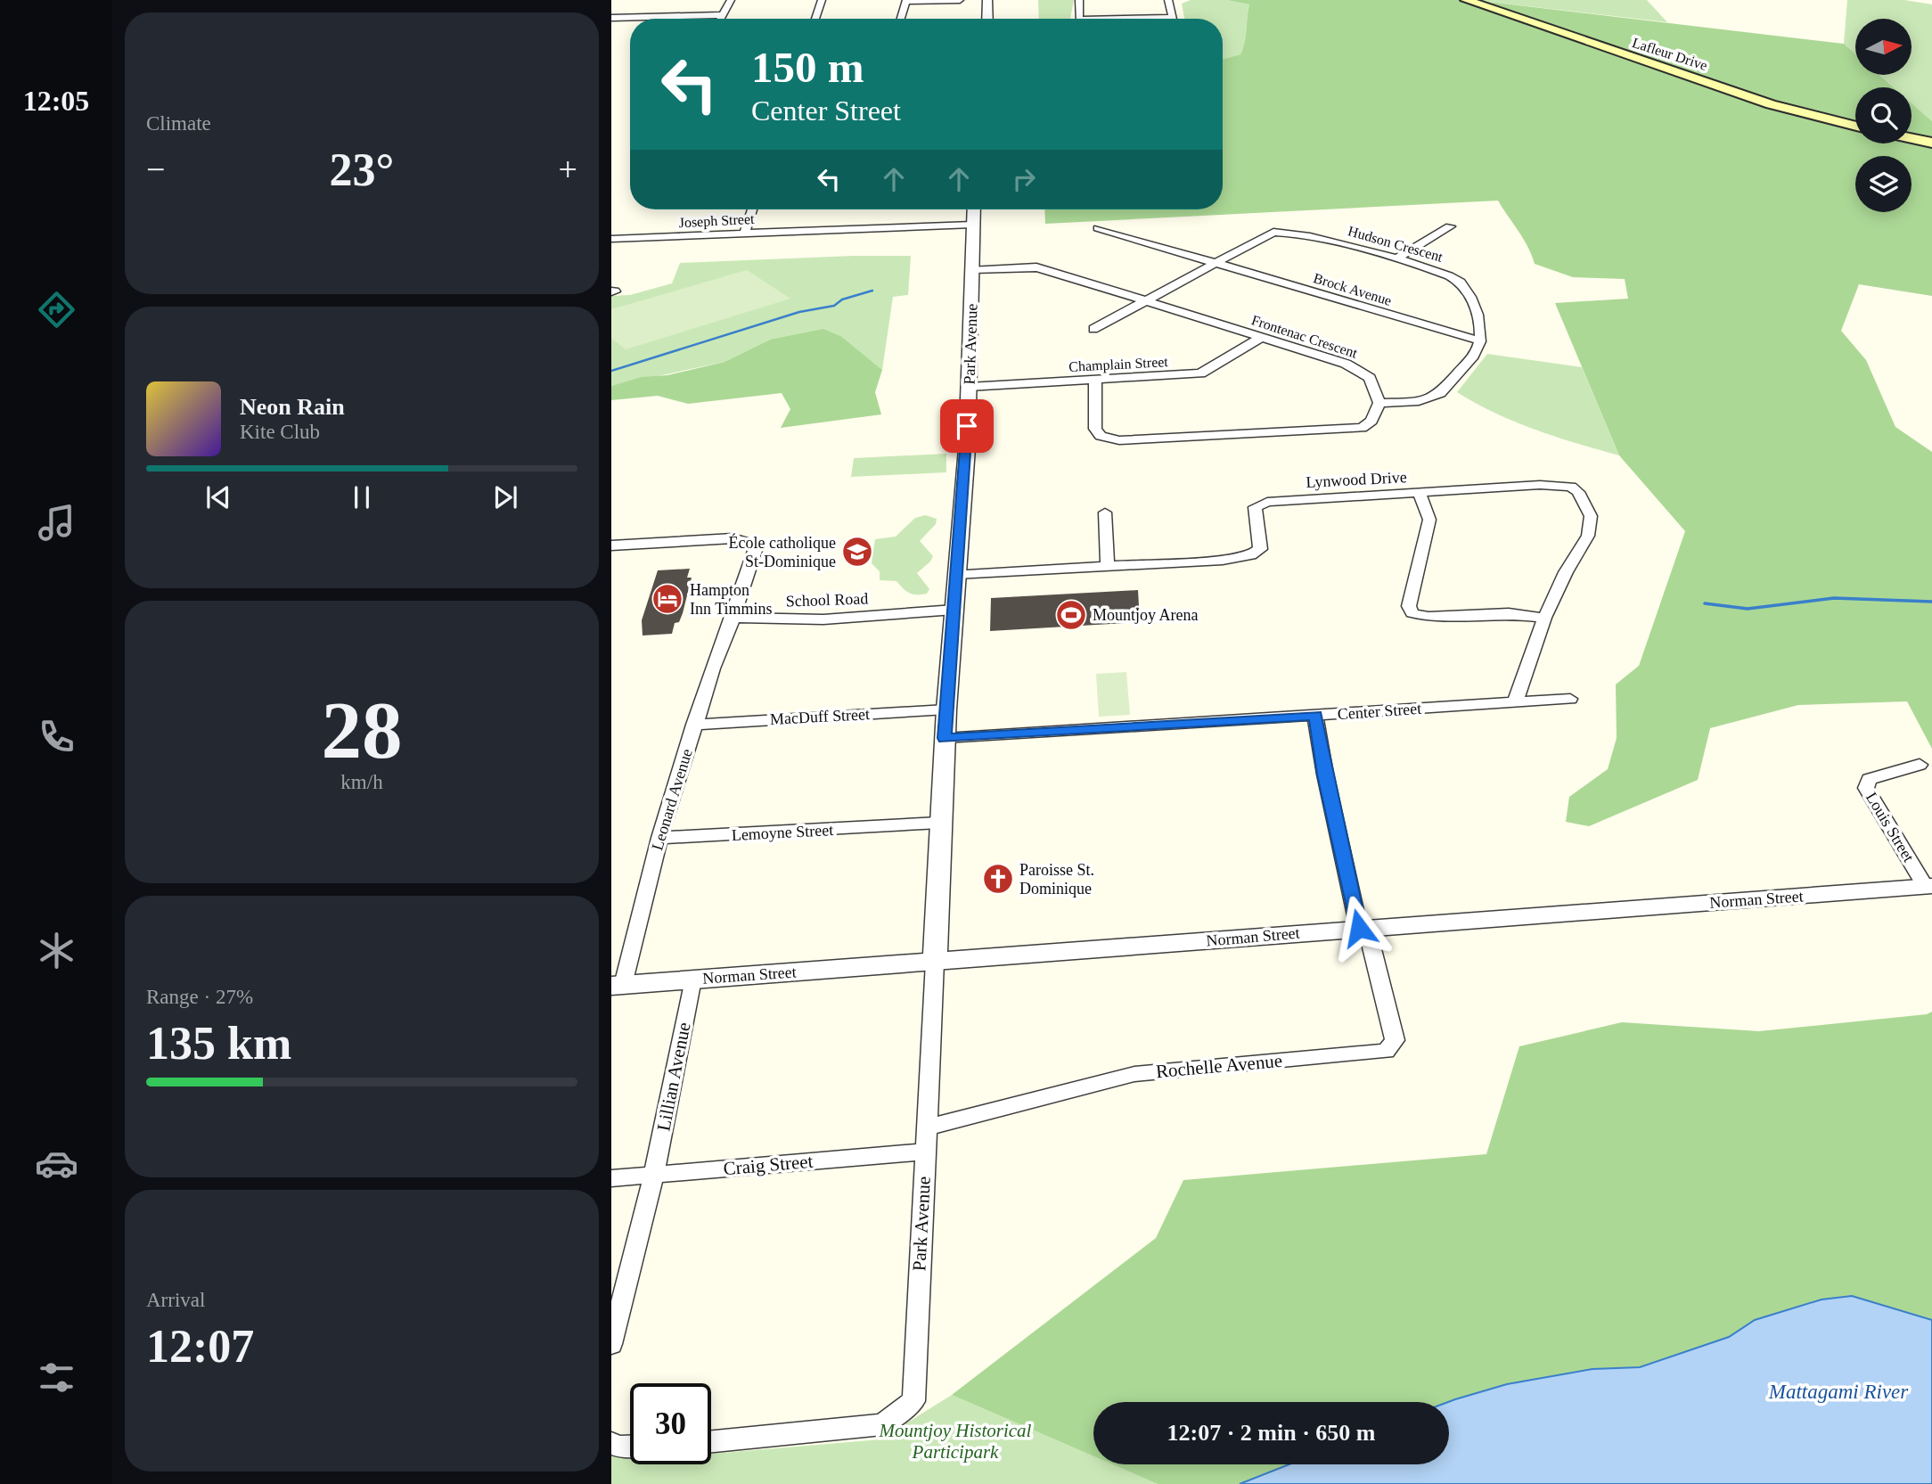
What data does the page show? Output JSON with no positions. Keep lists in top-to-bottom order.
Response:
{
  "streets": {
    "main road": ["Lafleur Drive"],
    "street": [
      "Joseph Street",
      "Hudson Crescent",
      "Brock Avenue",
      "Frontenac Crescent",
      "Park Avenue",
      "Champlain Street",
      "Lynwood Drive",
      "School Road",
      "Center Street",
      "MacDuff Street",
      "Leonard Avenue",
      "Louis Street",
      "Lemoyne Street",
      "Norman Street",
      "Rochelle Avenue",
      "Lillian Avenue",
      "Craig Street"
    ]
  },
  "crossings": [
    ["Joseph Street", "Park Avenue"],
    ["Hudson Crescent", "Brock Avenue"],
    ["Hudson Crescent", "Frontenac Crescent"],
    ["Frontenac Crescent", "Park Avenue"],
    ["Frontenac Crescent", "Champlain Street"],
    ["Park Avenue", "Champlain Street"],
    ["Park Avenue", "Lynwood Drive"],
    ["Park Avenue", "School Road"],
    ["Park Avenue", "Center Street"],
    ["Park Avenue", "MacDuff Street"],
    ["Park Avenue", "Lemoyne Street"],
    ["Park Avenue", "Norman Street"],
    ["Park Avenue", "Rochelle Avenue"],
    ["Park Avenue", "Craig Street"],
    ["Lynwood Drive", "Center Street"],
    ["School Road", "Leonard Avenue"],
    ["MacDuff Street", "Leonard Avenue"],
    ["Leonard Avenue", "Lemoyne Street"],
    ["Leonard Avenue", "Norman Street"],
    ["Louis Street", "Norman Street"],
    ["Norman Street", "Rochelle Avenue"],
    ["Norman Street", "Lillian Avenue"],
    ["Lillian Avenue", "Craig Street"]
  ],
  "water": ["Mattagami River"],
  "parks": ["Mountjoy Historical Participark"],
  "places": {
    "school or university": ["École catholique St-Dominique"],
    "hotel": ["Hampton Inn Timmins"],
    "sports": ["Mountjoy Arena"],
    "church": ["Paroisse St. Dominique"]
  },
  "north": "right",
  "page": {
    "tabs": "12:05",
    "tile": [
      "Climate",
      ["28", "km/h"],
      ["Range · 27%", "135 km"],
      ["Arrival", "12:07"]
    ],
    "turn": ["150 m", "Center Street"],
    "heat": ["−", "23°", "+"],
    "song": ["Neon Rain", "Kite Club"],
    "limit": "30",
    "trip": "12:07 · 2 min · 650 m"
  }
}
